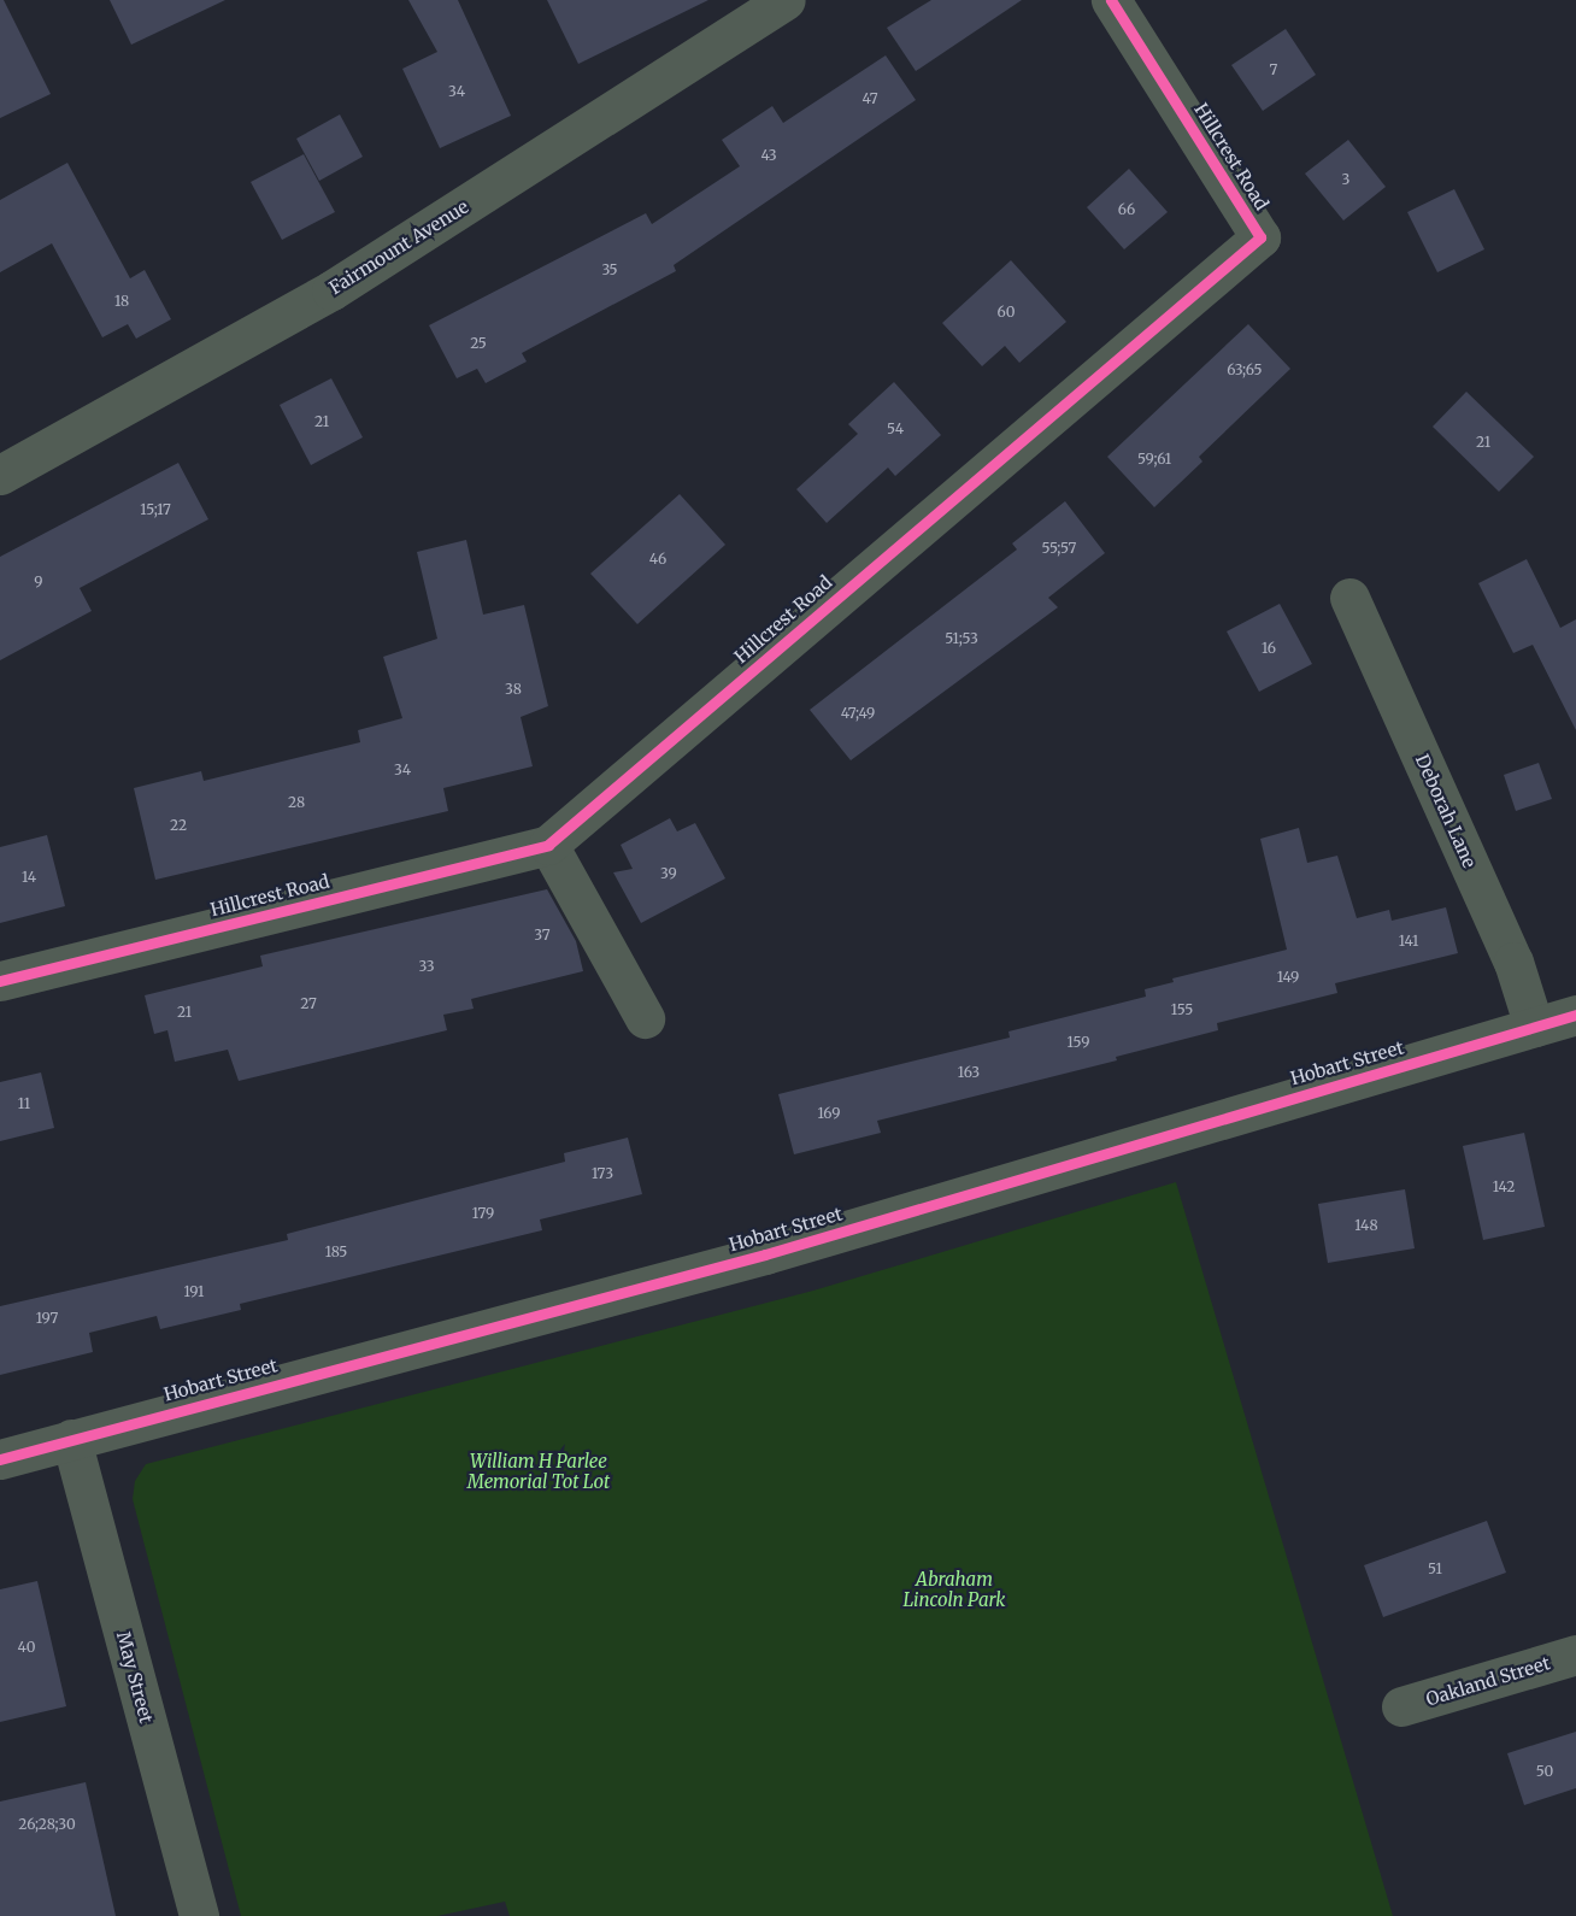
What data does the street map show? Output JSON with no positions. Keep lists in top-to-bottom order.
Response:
{
  "streets": {
    "street": [
      "Hillcrest Road",
      "Fairmount Avenue",
      "Deborah Lane",
      "Hobart Street",
      "May Street",
      "Oakland Street"
    ]
  },
  "crossings": [
    ["Deborah Lane", "Hobart Street"],
    ["Hobart Street", "May Street"]
  ],
  "parks": ["William H Parlee Memorial Tot Lot", "Abraham Lincoln Park"],
  "house_numbers": [
    "7",
    "34",
    "47",
    "43",
    "3",
    "66",
    "35",
    "18",
    "60",
    "25",
    "63;65",
    "21",
    "54",
    "21",
    "59;61",
    "15;17",
    "55;57",
    "46",
    "9",
    "51;53",
    "16",
    "38",
    "47;49",
    "34",
    "28",
    "22",
    "39",
    "14",
    "37",
    "141",
    "33",
    "149",
    "27",
    "155",
    "21",
    "159",
    "163",
    "11",
    "169",
    "173",
    "142",
    "179",
    "148",
    "185",
    "191",
    "197",
    "51",
    "40",
    "50",
    "26;28;30"
  ]
}
